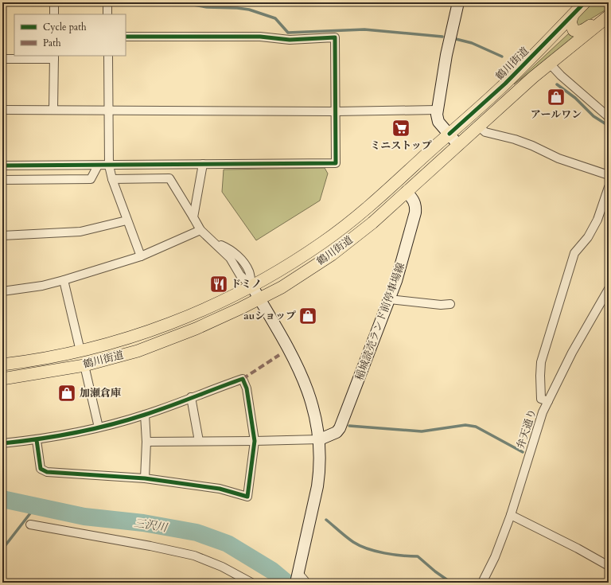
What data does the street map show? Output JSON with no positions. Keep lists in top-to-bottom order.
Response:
{
  "streets": {
    "main road": ["鶴川街道", "稲城読売ランド前停車場線"],
    "street": ["弁天通り"]
  },
  "crossings": [
    ["鶴川街道", "稲城読売ランド前停車場線"]
  ],
  "water": ["三沢川"],
  "places": {
    "shop": ["アールワン", "auショップ", "加瀬倉庫"],
    "supermarket": ["ミニストップ"],
    "restaurant": ["ドミノ"]
  },
  "legend": ["Cycle path", "Path"]
}
